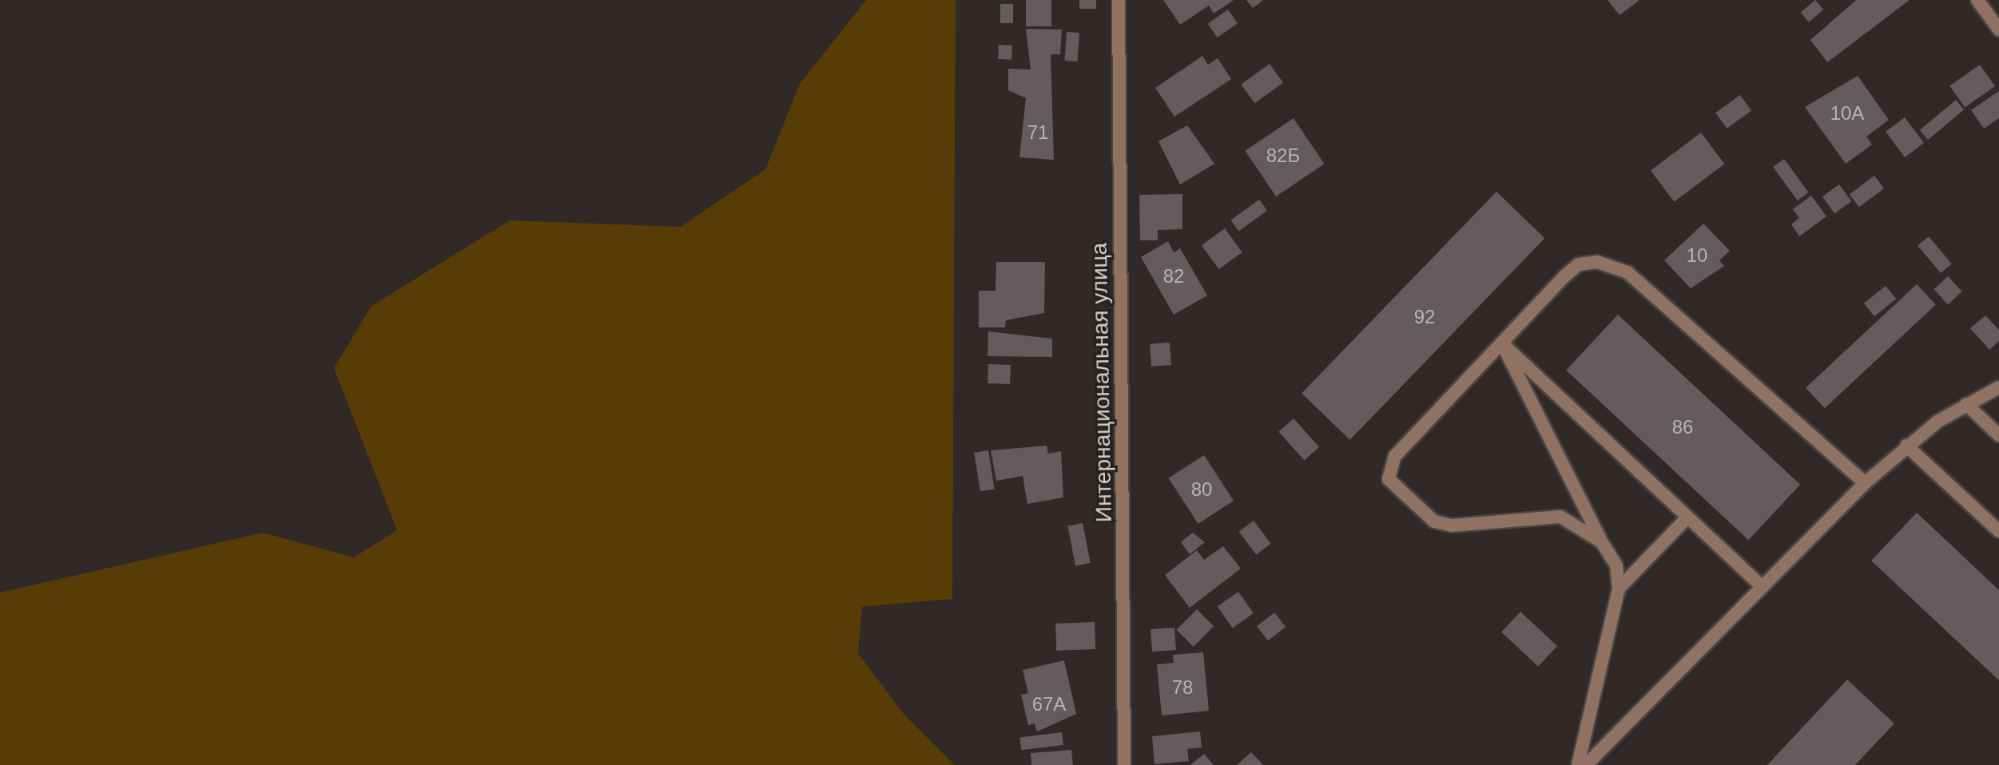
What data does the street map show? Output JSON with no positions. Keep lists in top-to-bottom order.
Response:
{
  "streets": {
    "street": ["Интернациональная улица"]
  },
  "house_numbers": [
    "10А",
    "71",
    "82Б",
    "10",
    "82",
    "92",
    "86",
    "80",
    "78",
    "67А"
  ]
}
